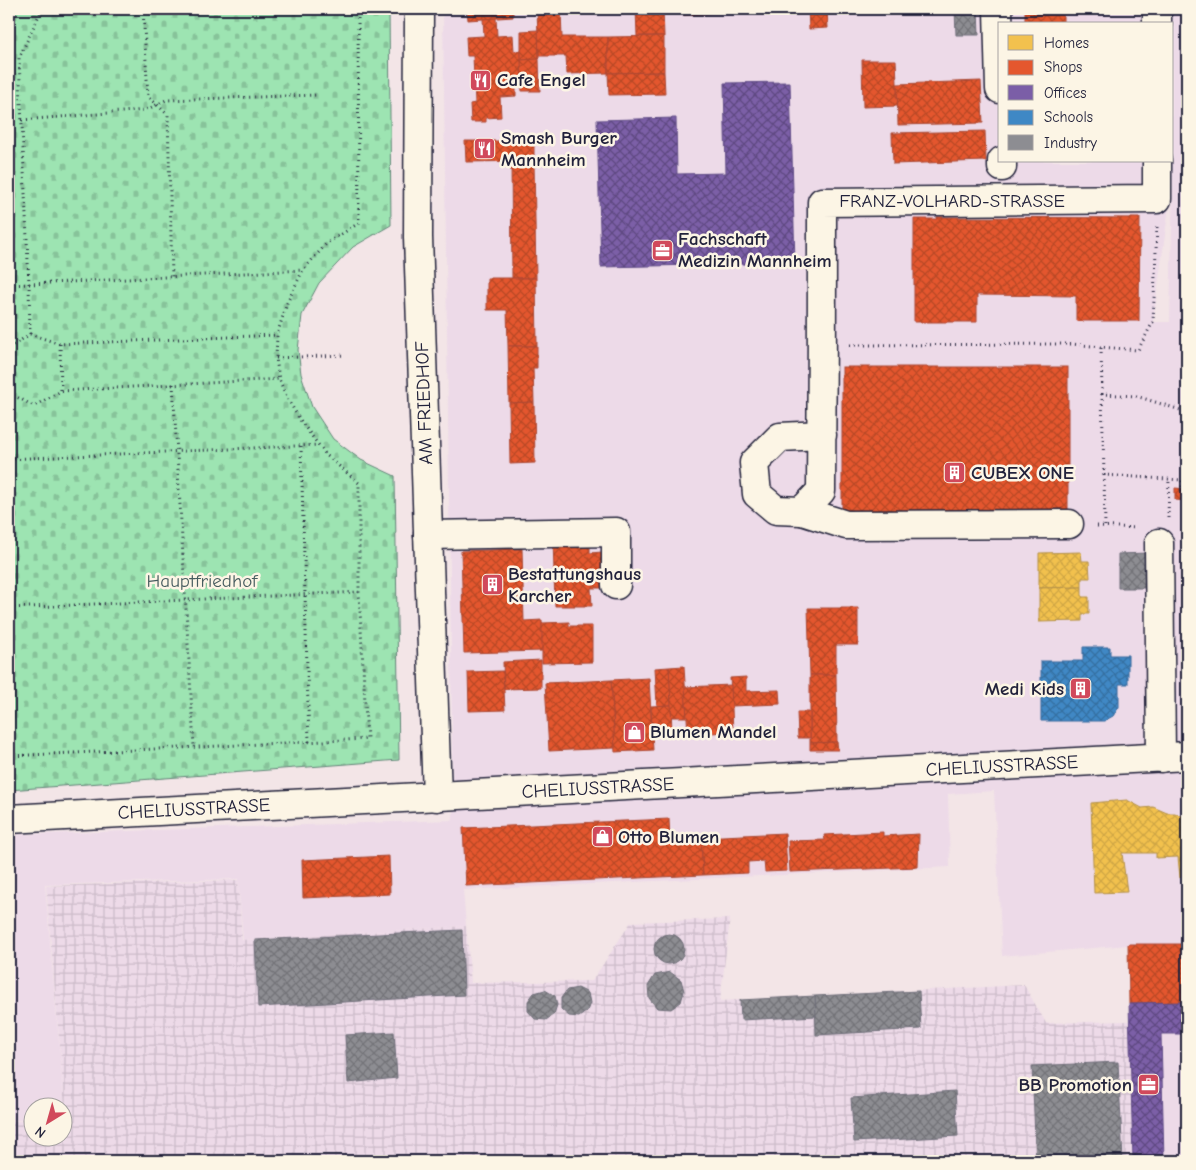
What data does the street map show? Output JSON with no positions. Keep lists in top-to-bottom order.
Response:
{
  "streets": {
    "street": ["FRANZ-VOLHARD-STRASSE", "AM FRIEDHOF", "CHELIUSSTRASSE"]
  },
  "crossings": [
    ["AM FRIEDHOF", "CHELIUSSTRASSE"]
  ],
  "parks": ["Hauptfriedhof"],
  "places": {
    "restaurant": ["Cafe Engel", "Smash Burger Mannheim"],
    "office": ["Fachschaft Medizin Mannheim", "BB Promotion"],
    "building": ["CUBEX ONE", "Bestattungshaus Karcher", "Medi Kids"],
    "shop": ["Blumen Mandel", "Otto Blumen"]
  },
  "legend": [
    "Homes",
    "Shops",
    "Offices",
    "Schools",
    "Industry"
  ],
  "north": "bottom left"
}
